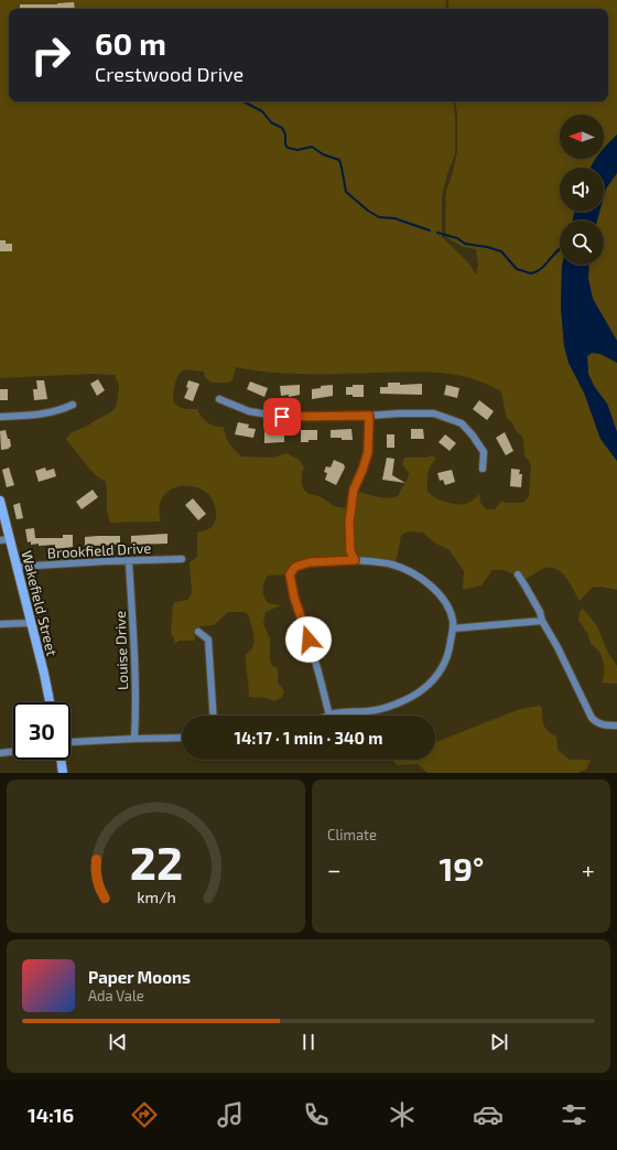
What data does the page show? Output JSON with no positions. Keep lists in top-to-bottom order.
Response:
{
  "streets": {
    "street": ["Brookfield Drive", "Wakefield Street", "Louise Drive"]
  },
  "crossings": [
    ["Brookfield Drive", "Wakefield Street"],
    ["Brookfield Drive", "Louise Drive"]
  ],
  "north": "left",
  "page": {
    "turn": ["60 m", "Crestwood Drive"],
    "limit": "30",
    "trip": "14:17 · 1 min · 340 m",
    "tile": "Climate",
    "heat": ["−", "19°", "+"],
    "song": ["Paper Moons", "Ada Vale"],
    "tabs": "14:16",
    "gauge": ["22", "km/h"]
  }
}
